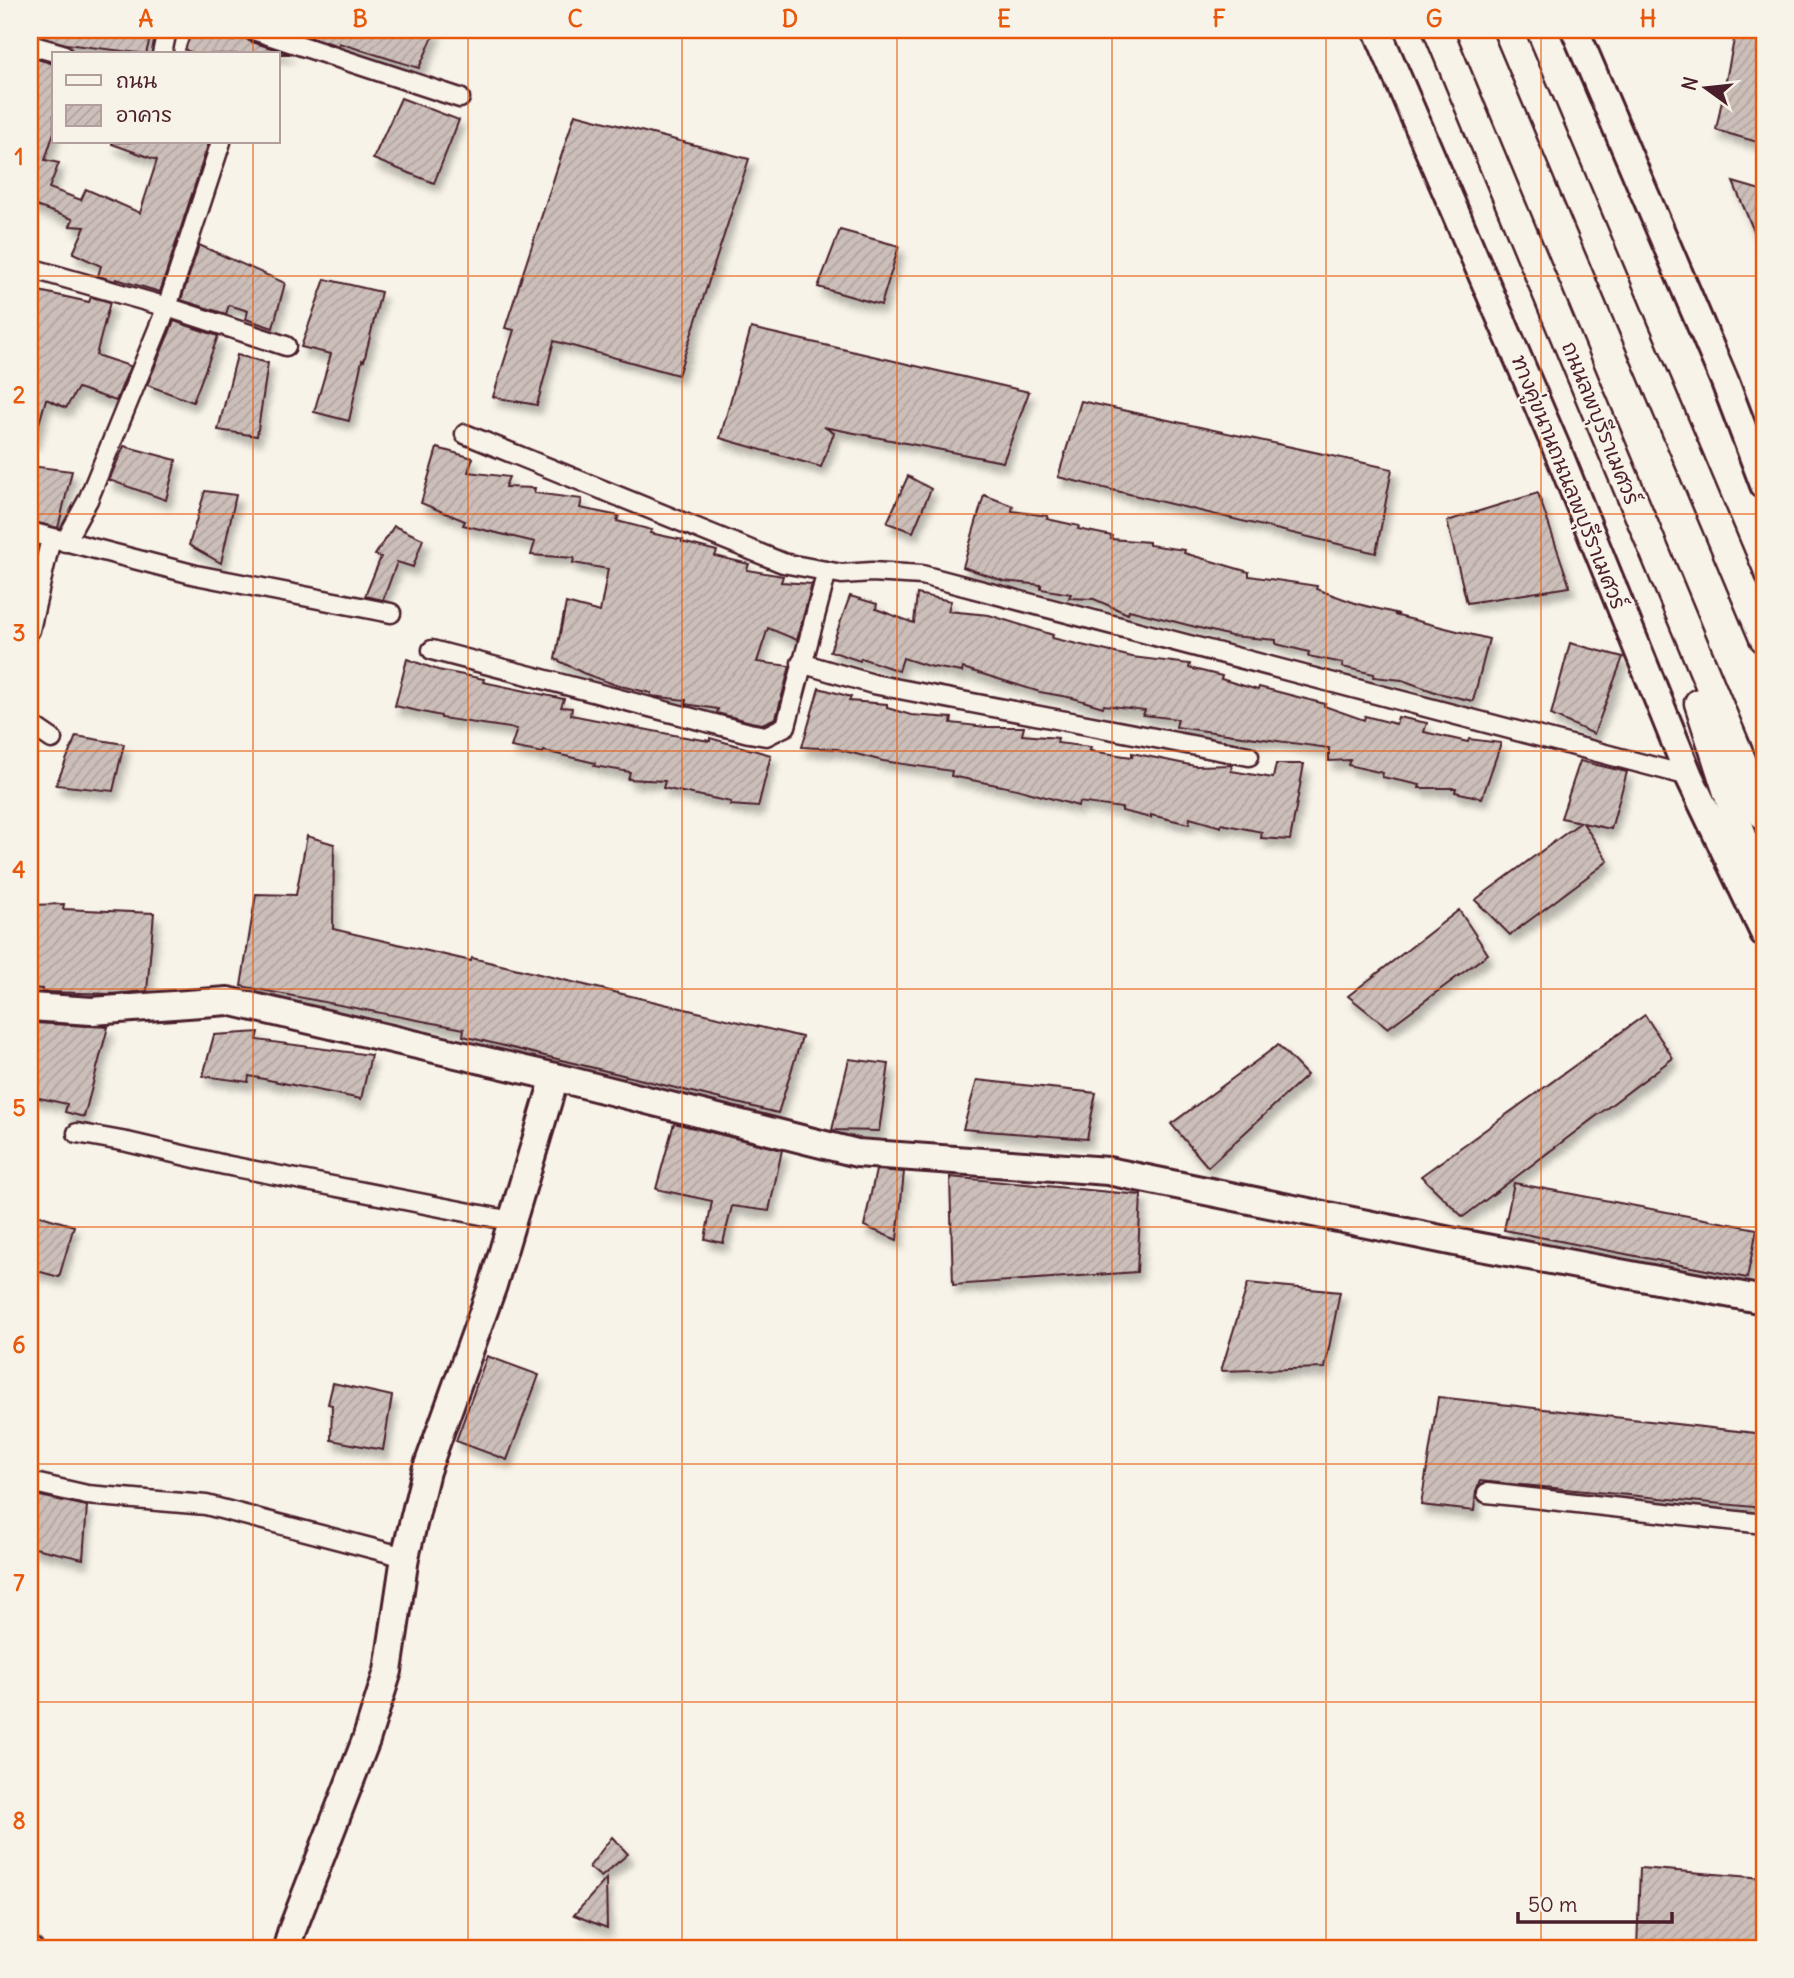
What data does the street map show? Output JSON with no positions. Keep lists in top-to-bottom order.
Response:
{
  "streets": {
    "main road": ["ถนนลพบุรีราเมศวร์"],
    "street": ["ทางคู่ขนานถนนลพบุรีราเมศวร์"]
  },
  "legend": ["ถนน", "อาคาร"],
  "scale_bar": "50 m",
  "north": "left",
  "grid": {
    "columns": [
      "A",
      "B",
      "C",
      "D",
      "E",
      "F",
      "G",
      "H"
    ],
    "rows": [
      "1",
      "2",
      "3",
      "4",
      "5",
      "6",
      "7",
      "8"
    ]
  }
}
